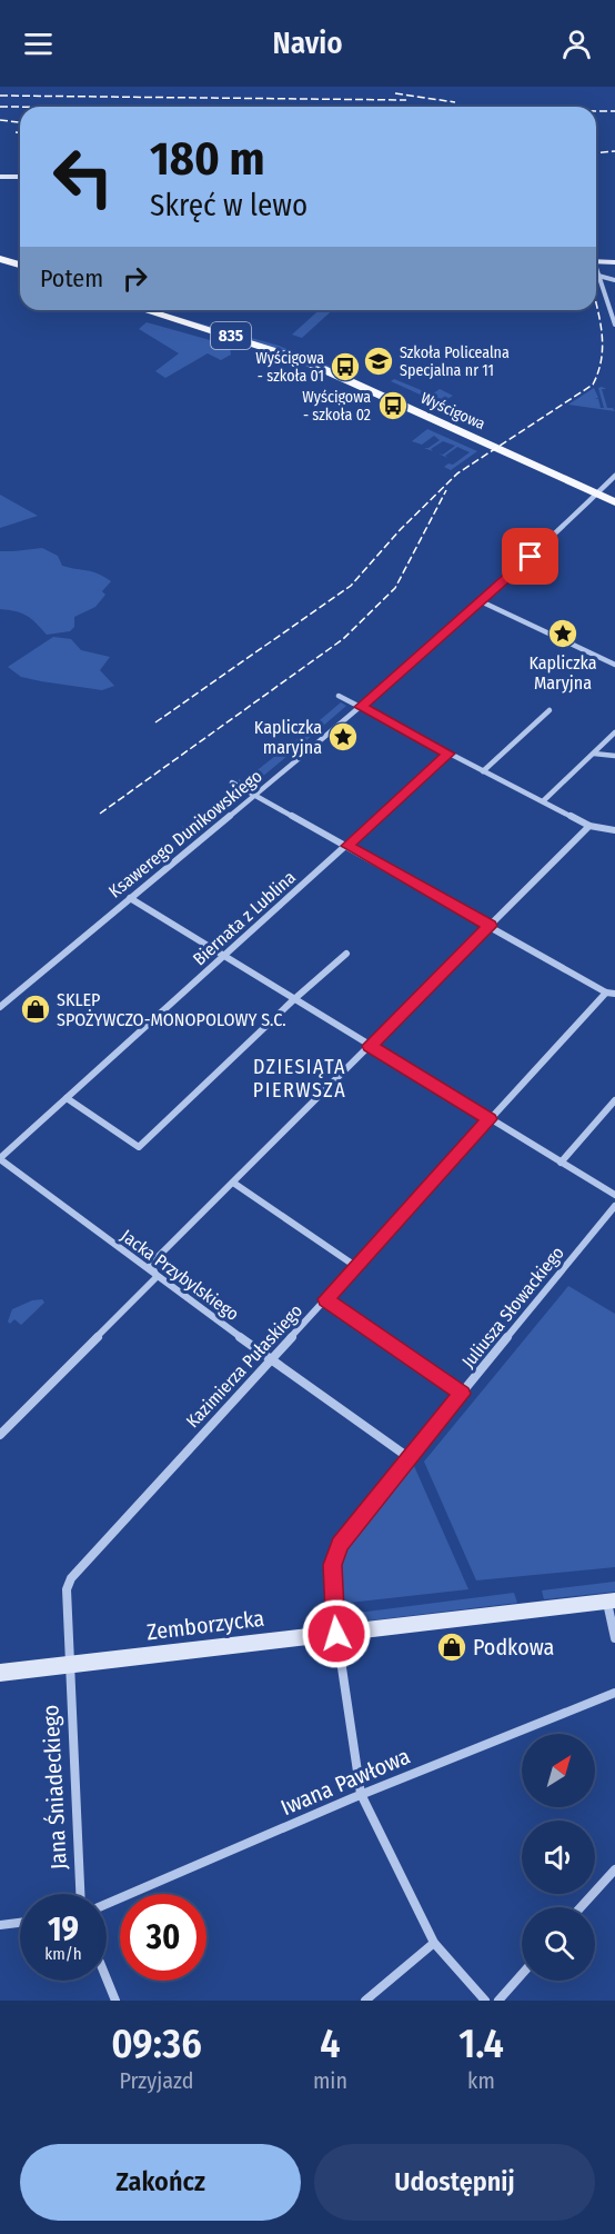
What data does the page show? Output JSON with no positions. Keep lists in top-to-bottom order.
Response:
{
  "streets": {
    "main road": ["835", "Wyścigowa"],
    "street": [
      "Ksawerego Dunikowskiego",
      "Biernata z Lublina",
      "Jacka Przybylskiego",
      "Juliusza Słowackiego",
      "Kazimierza Pułaskiego",
      "Zemborzycka",
      "Iwana Pawłowa",
      "Jana Śniadeckiego"
    ]
  },
  "crossings": [
    ["Wyścigowa", "Ksawerego Dunikowskiego"],
    ["Biernata z Lublina", "Jacka Przybylskiego"],
    ["Jacka Przybylskiego", "Juliusza Słowackiego"],
    ["Jacka Przybylskiego", "Kazimierza Pułaskiego"],
    ["Juliusza Słowackiego", "Zemborzycka"],
    ["Juliusza Słowackiego", "Iwana Pawłowa"],
    ["Kazimierza Pułaskiego", "Zemborzycka"],
    ["Kazimierza Pułaskiego", "Jana Śniadeckiego"],
    ["Zemborzycka", "Jana Śniadeckiego"]
  ],
  "districts": ["DZIESIĄTA PIERWSZA"],
  "places": {
    "school or university": ["Szkoła Policealna Specjalna nr 11"],
    "bus stop": ["Wyścigowa - szkoła 01", "Wyścigowa - szkoła 02"],
    "place": ["Kapliczka Maryjna", "Kapliczka maryjna"],
    "shop": ["SKLEP SPOŻYWCZO-MONOPOLOWY S.C.", "Podkowa"]
  },
  "north": "top right",
  "page": {
    "header": "Navio",
    "turn": ["180 m", "Skręć w lewo"],
    "then": "Potem",
    "speed": "19 km/h",
    "limit": "30",
    "eta": [
      "09:36",
      "Przyjazd",
      "4",
      "min",
      "1.4",
      "km"
    ],
    "buttons": ["Zakończ", "Udostępnij"]
  }
}
